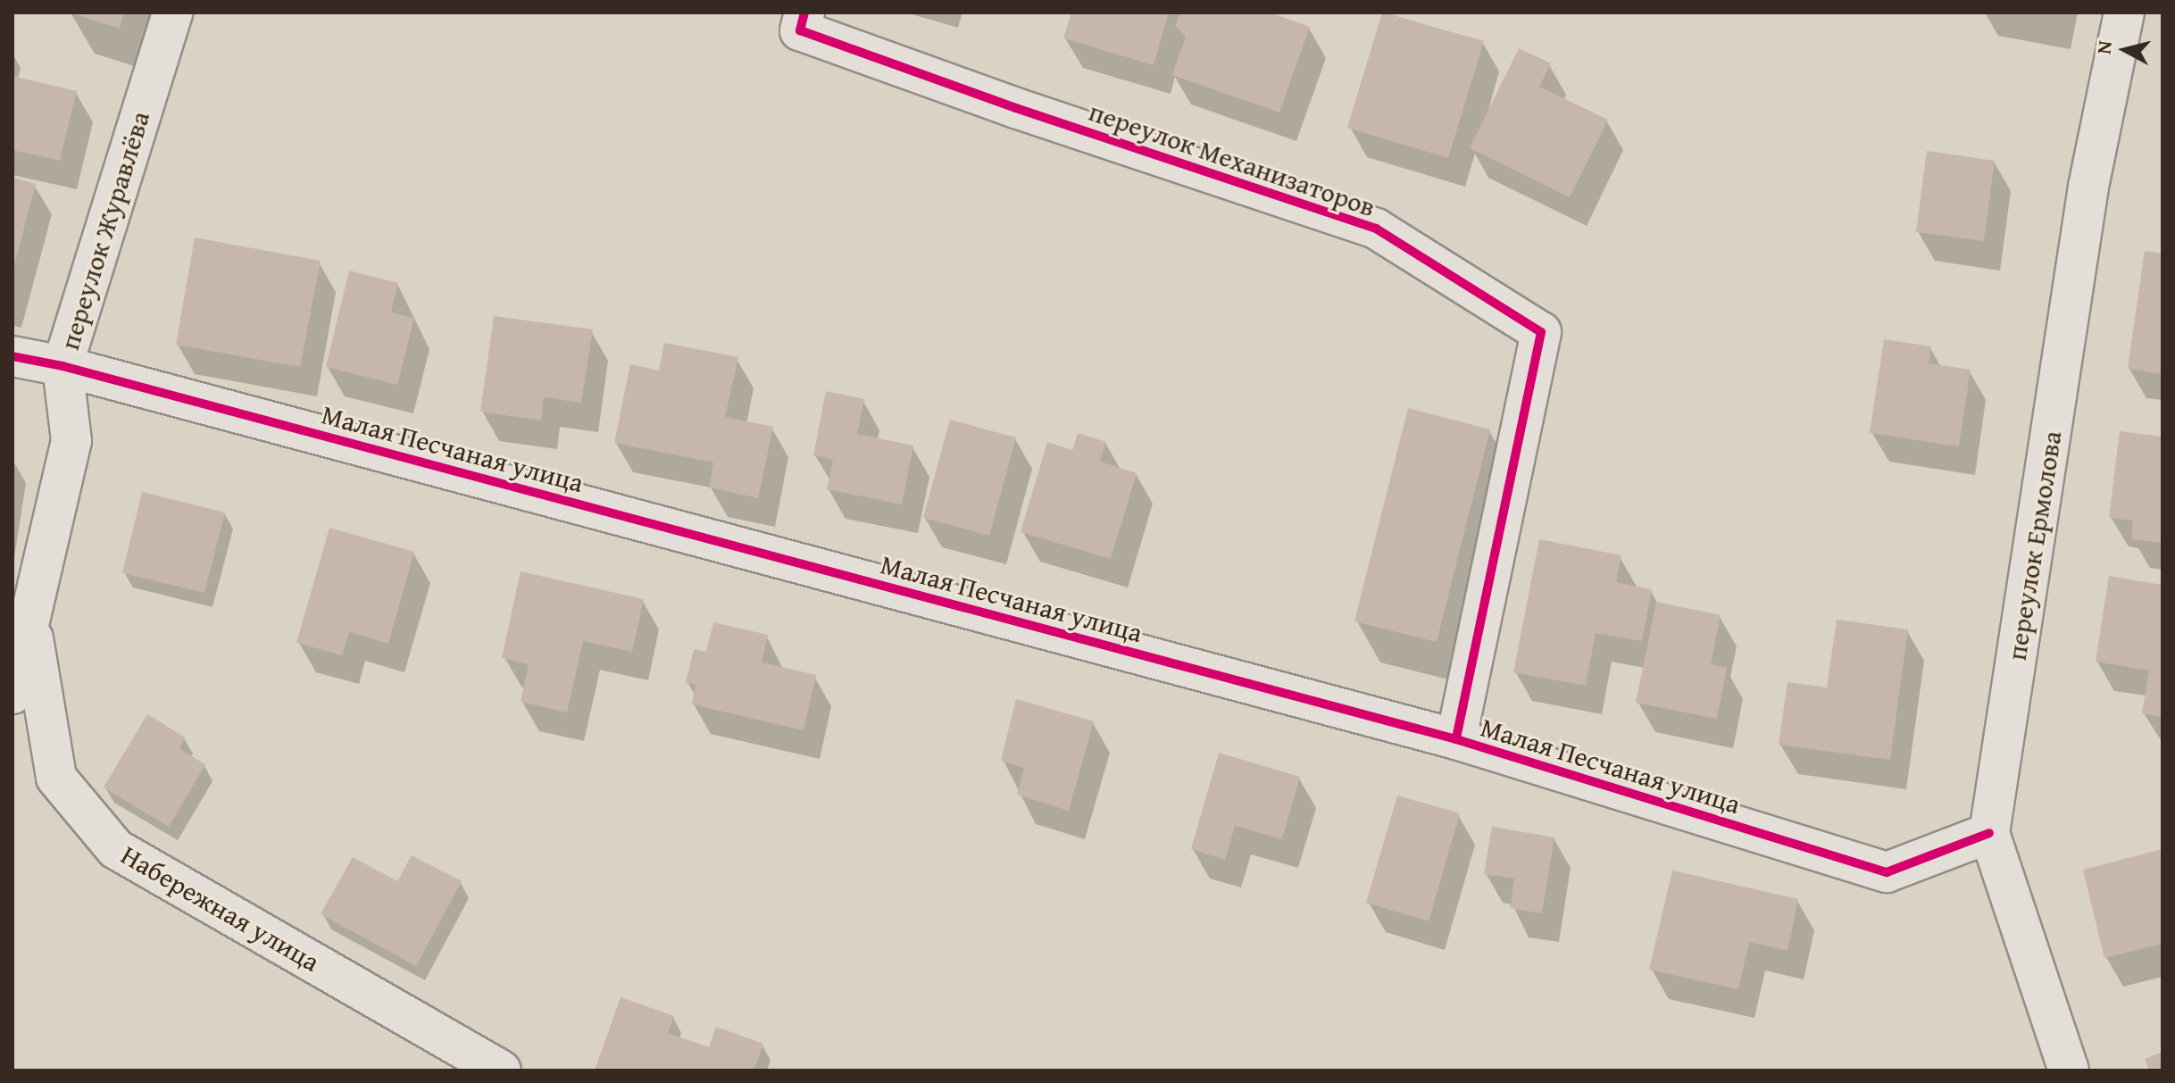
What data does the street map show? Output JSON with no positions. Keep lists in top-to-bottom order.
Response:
{
  "streets": {
    "street": [
      "переулок Механизаторов",
      "переулок Журавлёва",
      "Малая Песчаная улица",
      "переулок Ермолова",
      "Набережная улица"
    ]
  },
  "crossings": [
    ["переулок Механизаторов", "Малая Песчаная улица"],
    ["переулок Журавлёва", "Малая Песчаная улица"],
    ["переулок Журавлёва", "Набережная улица"],
    ["Малая Песчаная улица", "переулок Ермолова"]
  ],
  "north": "left"
}
